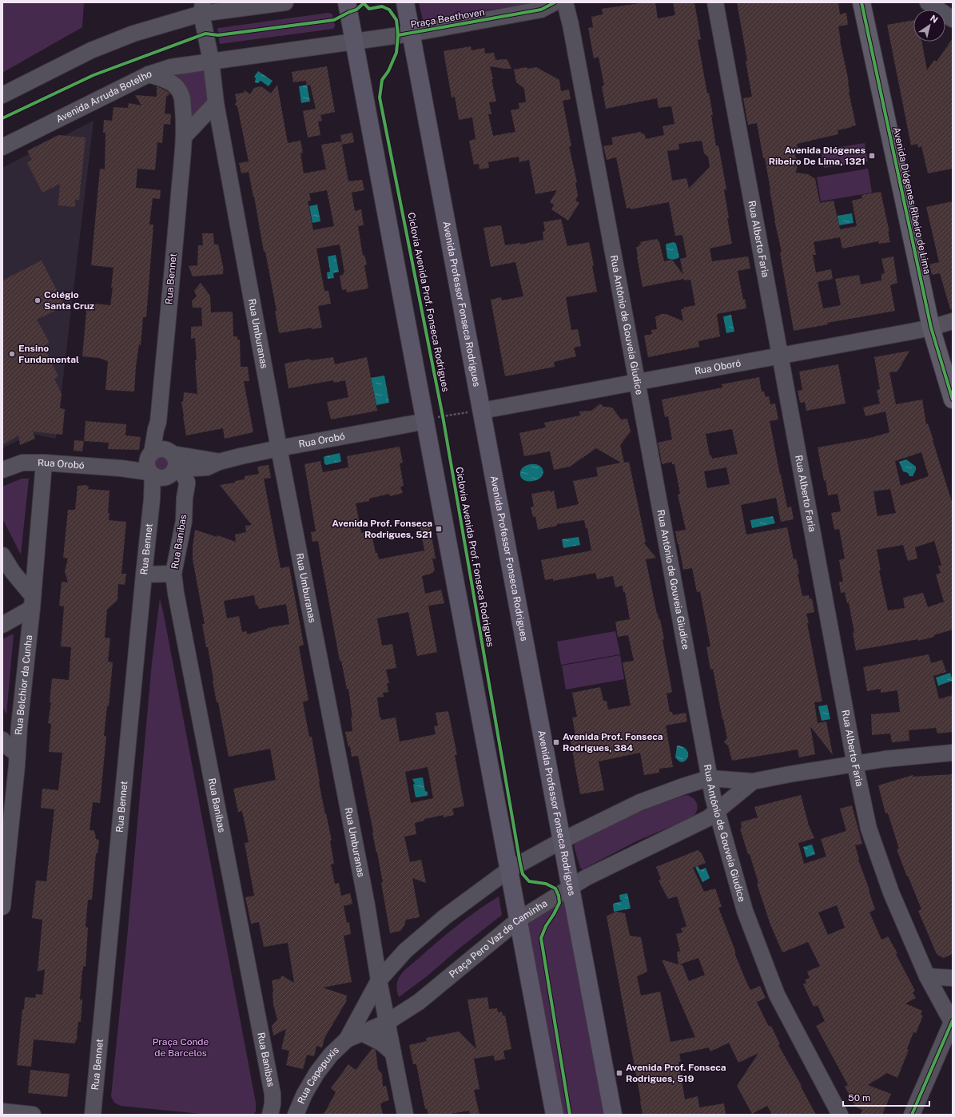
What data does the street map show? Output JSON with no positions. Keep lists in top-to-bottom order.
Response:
{
  "streets": {
    "highway": ["Avenida Professor Fonseca Rodrigues"],
    "main road": ["Avenida Diógenes Ribeiro de Lima"],
    "street": [
      "Praça Beethoven",
      "Avenida Arruda Botelho",
      "Rua Alberto Faria",
      "Rua Bennet",
      "Rua Antônio de Gouveia Giudice",
      "Rua Umburanas",
      "Rua Oboró",
      "Rua Orobó",
      "Rua Banibas",
      "Rua Belchior da Cunha",
      "Praça Pero Vaz de Caminha",
      "Rua Capepuxis"
    ],
    "cycle path": ["Ciclovia Avenida Prof. Fonseca Rodrigues"]
  },
  "crossings": [
    ["Praça Beethoven", "Avenida Arruda Botelho"],
    ["Praça Beethoven", "Avenida Professor Fonseca Rodrigues"],
    ["Praça Beethoven", "Rua Umburanas"],
    ["Avenida Arruda Botelho", "Rua Bennet"],
    ["Avenida Arruda Botelho", "Rua Umburanas"],
    ["Avenida Diógenes Ribeiro de Lima", "Rua Oboró"],
    ["Rua Alberto Faria", "Rua Oboró"],
    ["Rua Bennet", "Rua Orobó"],
    ["Rua Bennet", "Rua Banibas"],
    ["Avenida Professor Fonseca Rodrigues", "Rua Oboró"],
    ["Avenida Professor Fonseca Rodrigues", "Praça Pero Vaz de Caminha"],
    ["Rua Antônio de Gouveia Giudice", "Rua Oboró"],
    ["Rua Antônio de Gouveia Giudice", "Praça Pero Vaz de Caminha"],
    ["Rua Umburanas", "Rua Orobó"],
    ["Rua Umburanas", "Praça Pero Vaz de Caminha"],
    ["Rua Umburanas", "Rua Capepuxis"],
    ["Rua Orobó", "Rua Banibas"],
    ["Rua Orobó", "Rua Belchior da Cunha"],
    ["Praça Pero Vaz de Caminha", "Rua Capepuxis"]
  ],
  "parks": ["Praça Conde de Barcelos"],
  "places": {
    "transit": [
      "Avenida Diógenes Ribeiro De Lima, 1321",
      "Avenida Prof. Fonseca Rodrigues, 521",
      "Avenida Prof. Fonseca Rodrigues, 384",
      "Avenida Prof. Fonseca Rodrigues, 519"
    ],
    "other": ["Colégio Santa Cruz", "Ensino Fundamental"]
  },
  "scale_bar": "50 m",
  "north": "top right"
}
